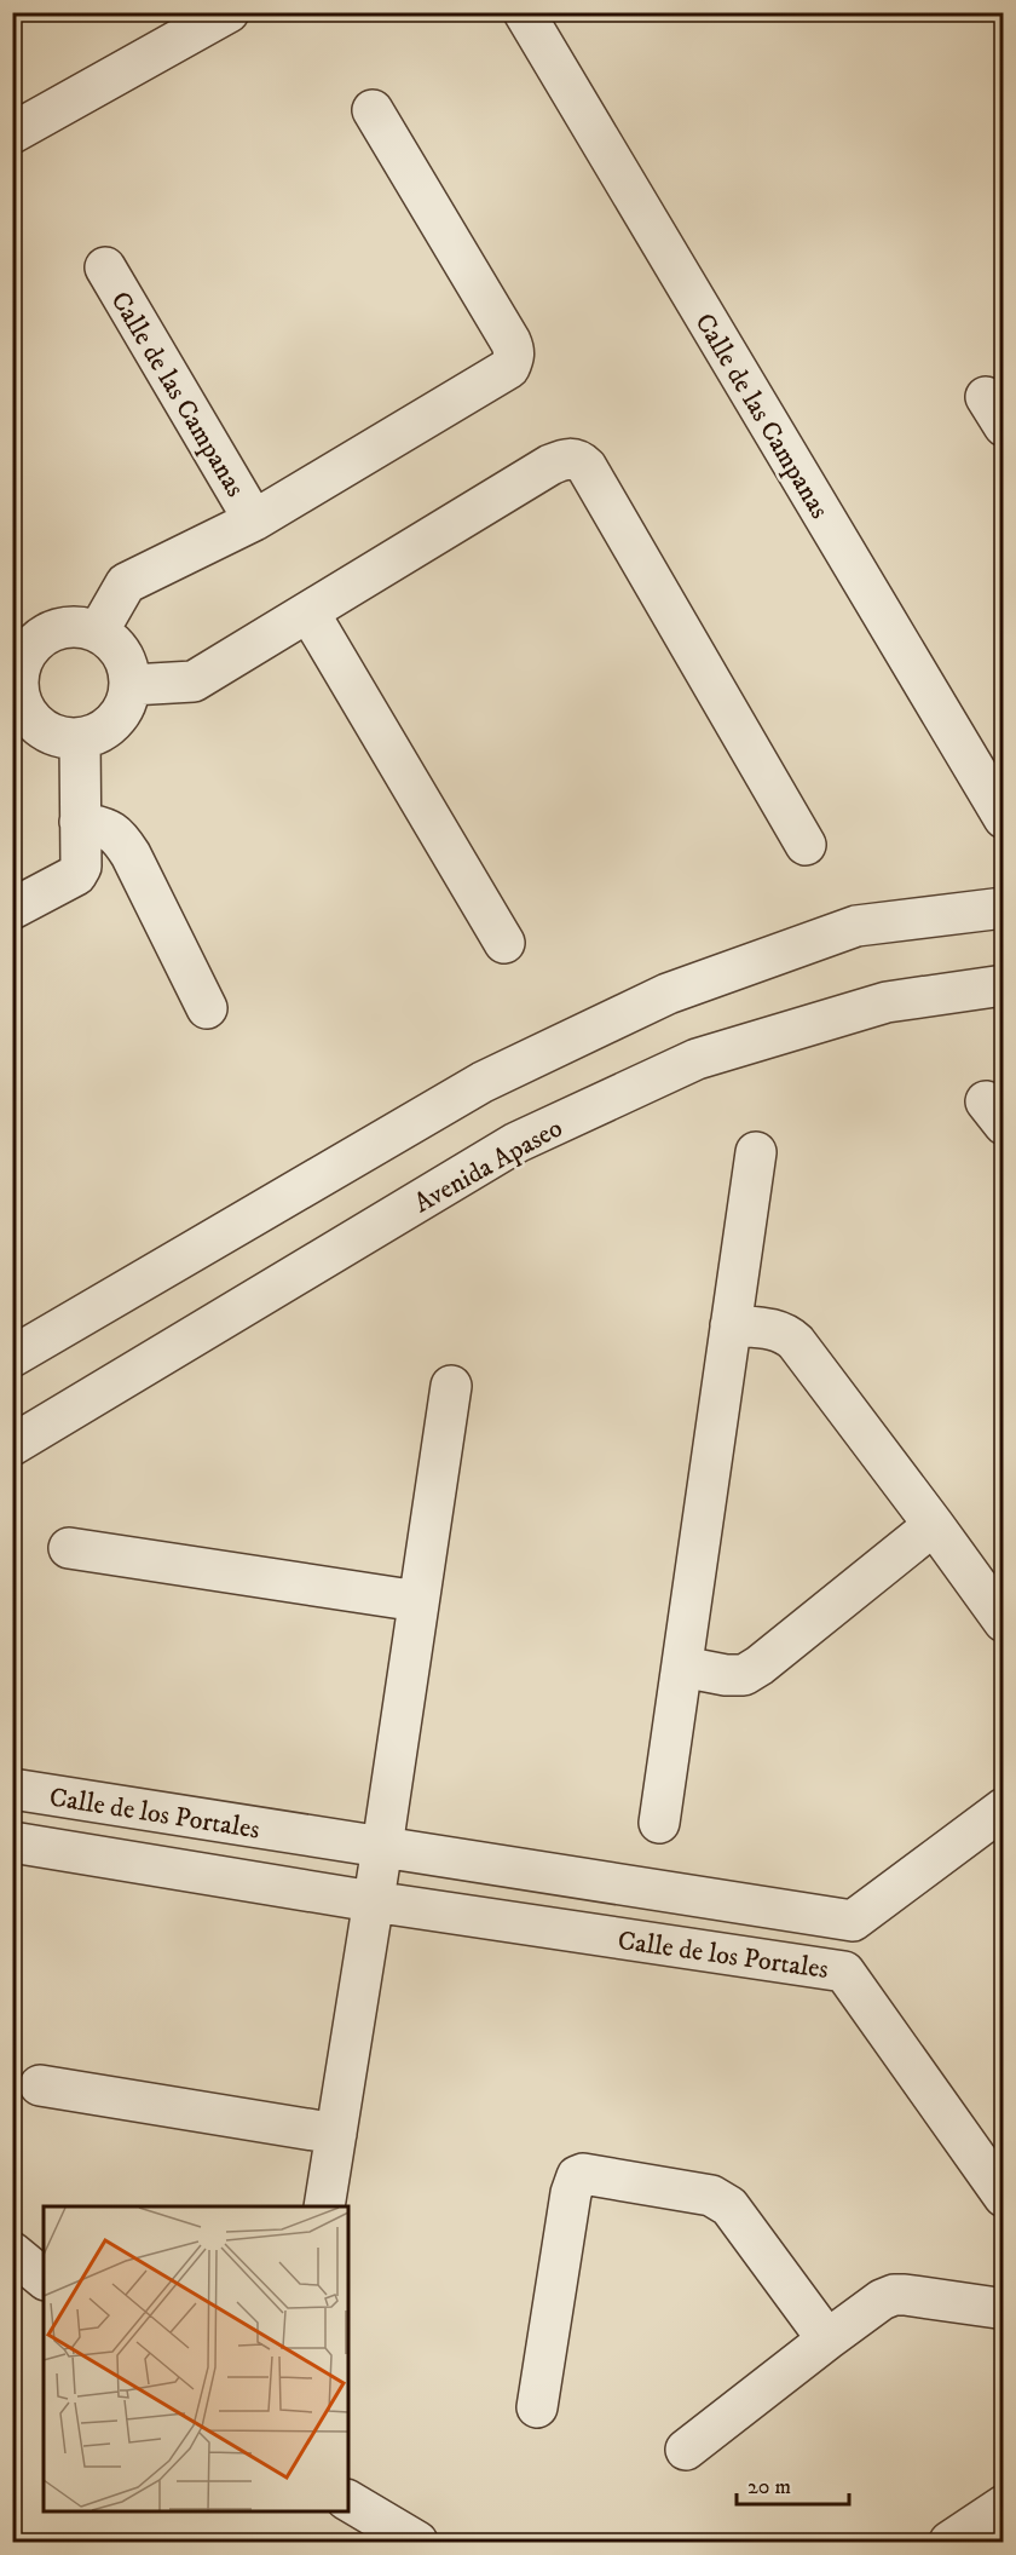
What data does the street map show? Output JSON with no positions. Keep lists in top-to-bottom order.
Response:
{
  "streets": {
    "street": ["Calle de las Campanas", "Avenida Apaseo", "Calle de los Portales"]
  },
  "scale_bar": "20 m"
}
